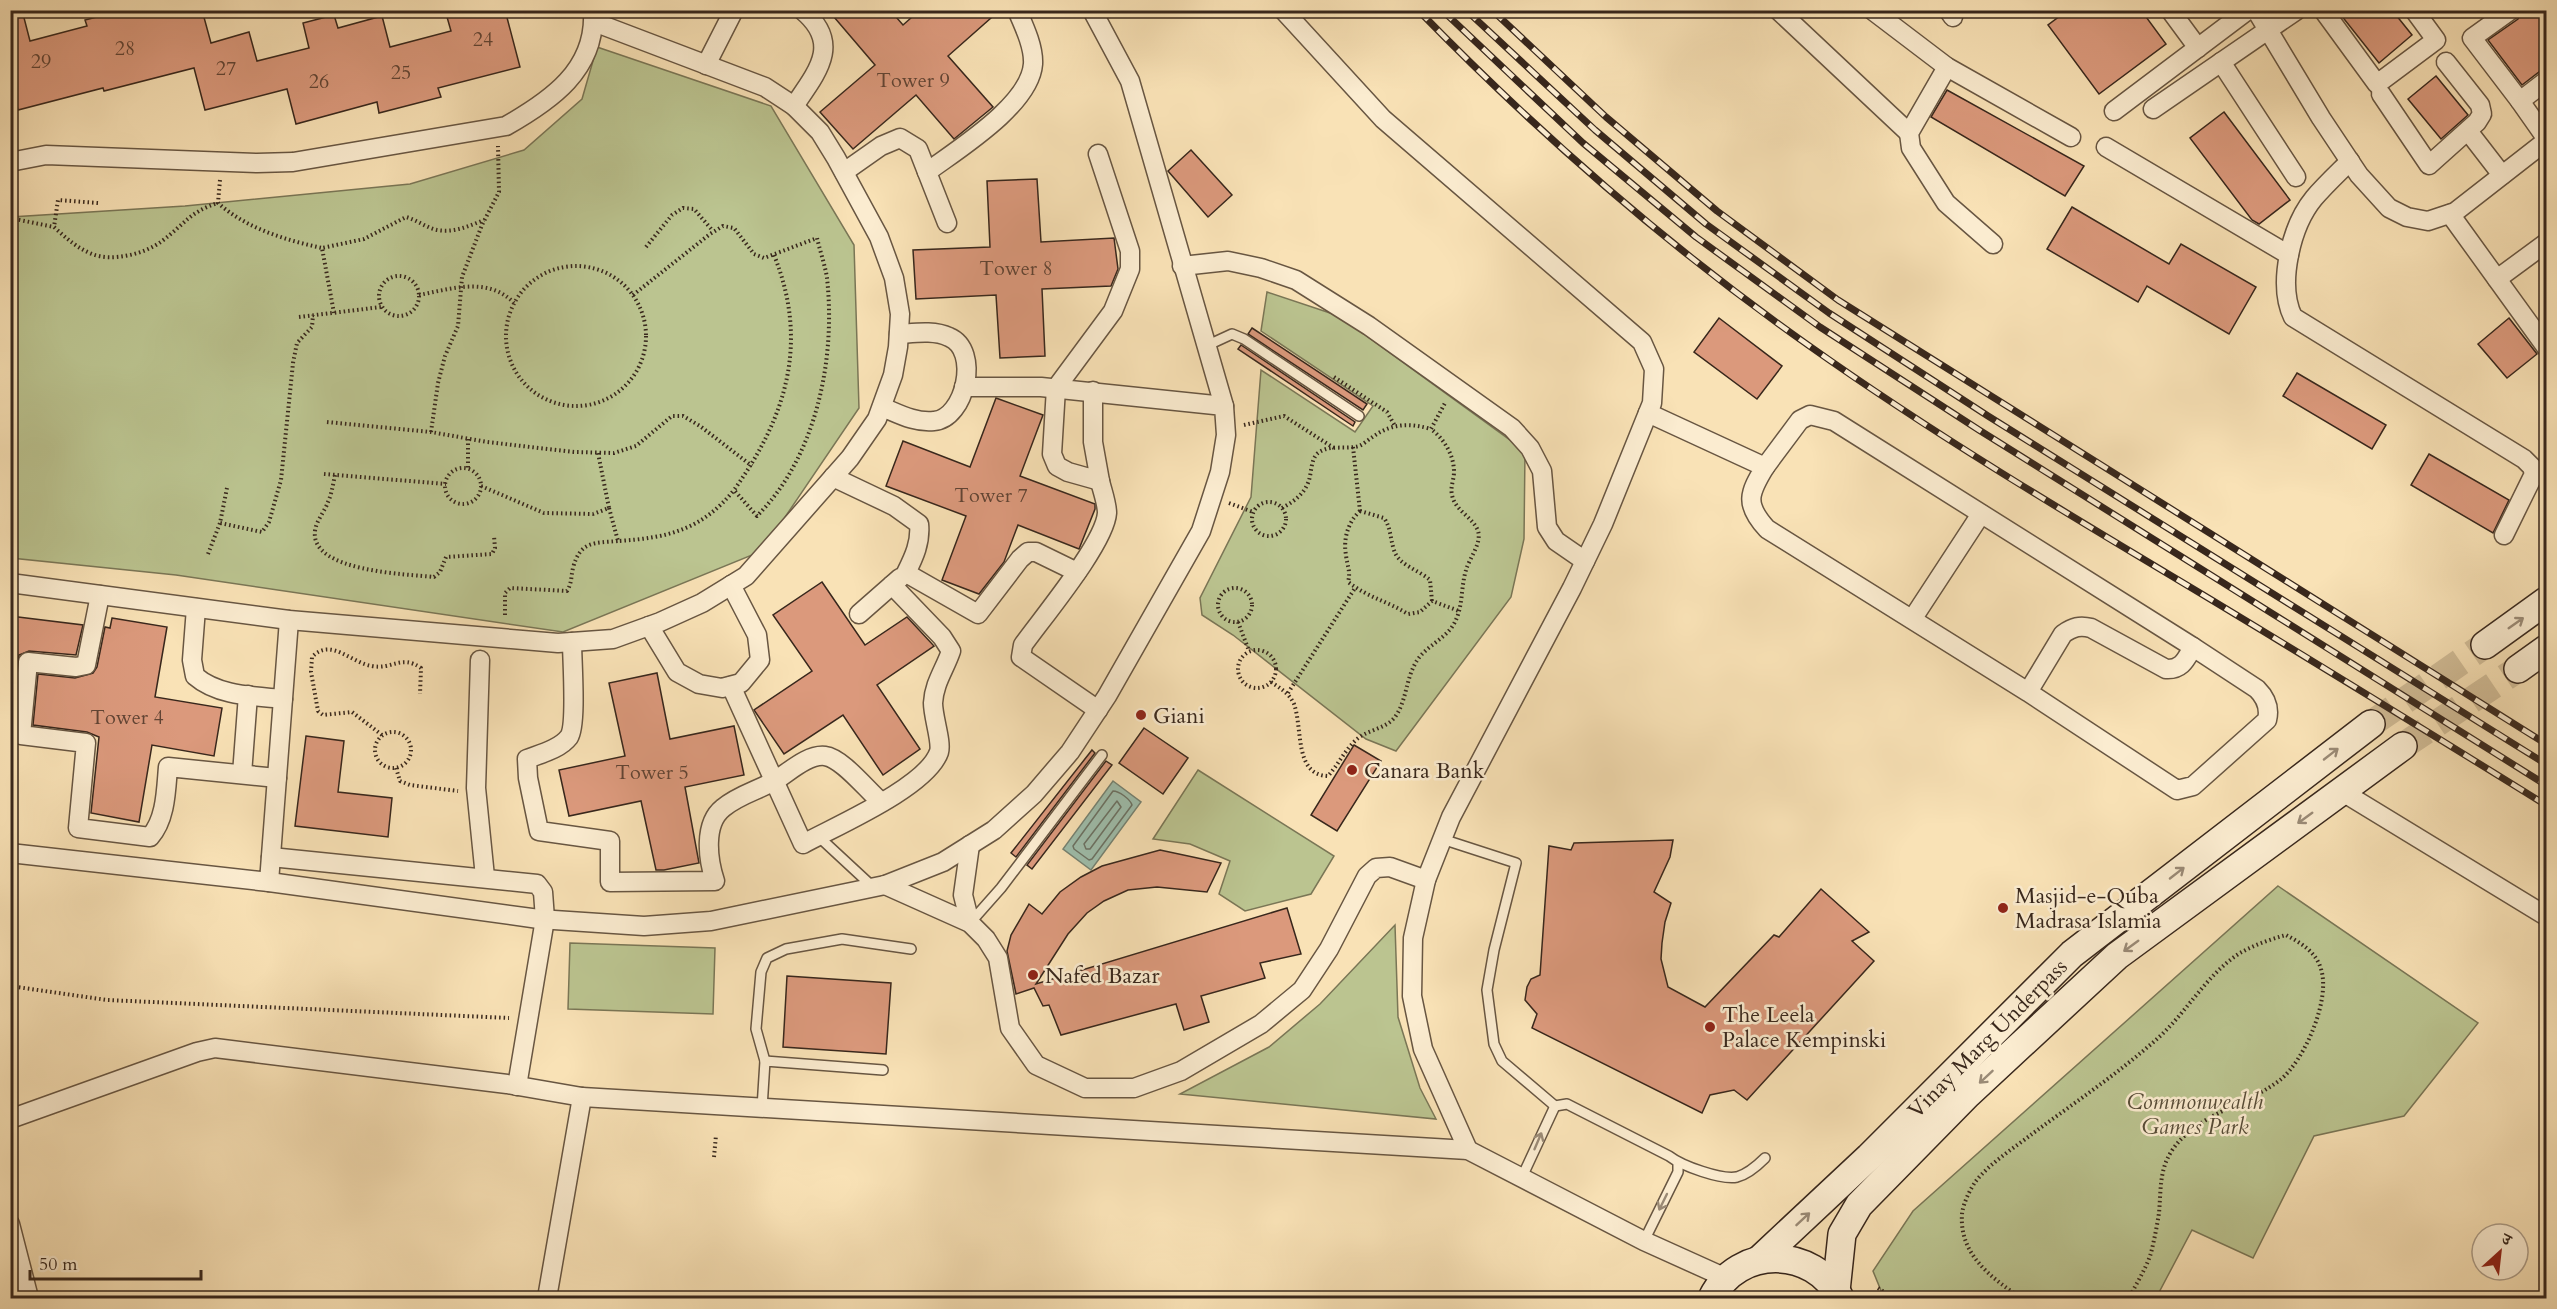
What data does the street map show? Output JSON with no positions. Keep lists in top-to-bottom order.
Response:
{
  "streets": {
    "main road": ["Vinay Marg Underpass"]
  },
  "parks": ["Commonwealth Games Park"],
  "places": [
    "Giani",
    "Canara Bank",
    "Masjid-e-Quba Madrasa Islamia",
    "Nafed Bazar",
    "The Leela Palace Kempinski"
  ],
  "house_numbers": [
    "24",
    "28",
    "29",
    "27",
    "25",
    "Tower 9",
    "26",
    "Tower 8",
    "Tower 7",
    "Tower 4",
    "Tower 5"
  ],
  "scale_bar": "50 m",
  "north": "top right"
}
